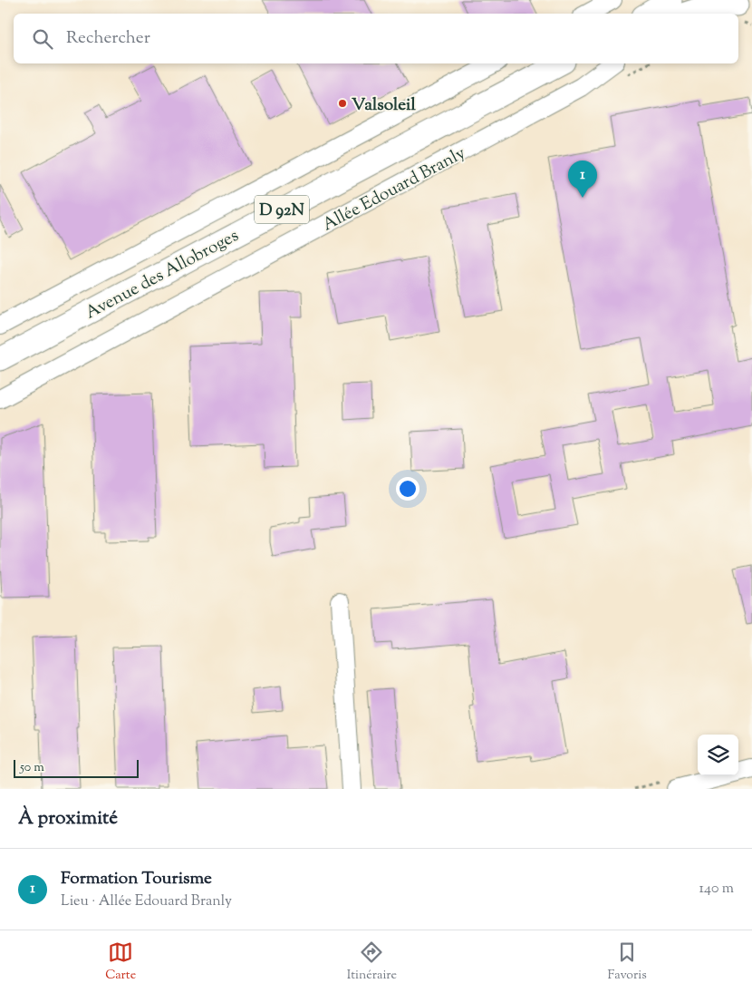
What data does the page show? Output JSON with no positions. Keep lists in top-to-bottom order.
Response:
{
  "streets": {
    "main road": ["D 92N", "Avenue des Allobroges"],
    "street": ["Allée Edouard Branly"]
  },
  "places": ["Valsoleil"],
  "scale_bar": "50 m",
  "page": {
    "search": "Rechercher",
    "pins": "1",
    "scale": "50 m",
    "heading": "À proximité",
    "list": [
      {
        "mark": "1",
        "name": "Formation Tourisme",
        "note": "Lieu · Allée Edouard Branly",
        "value": "140 m"
      }
    ],
    "nav": ["Carte", "Itinéraire", "Favoris"]
  }
}
